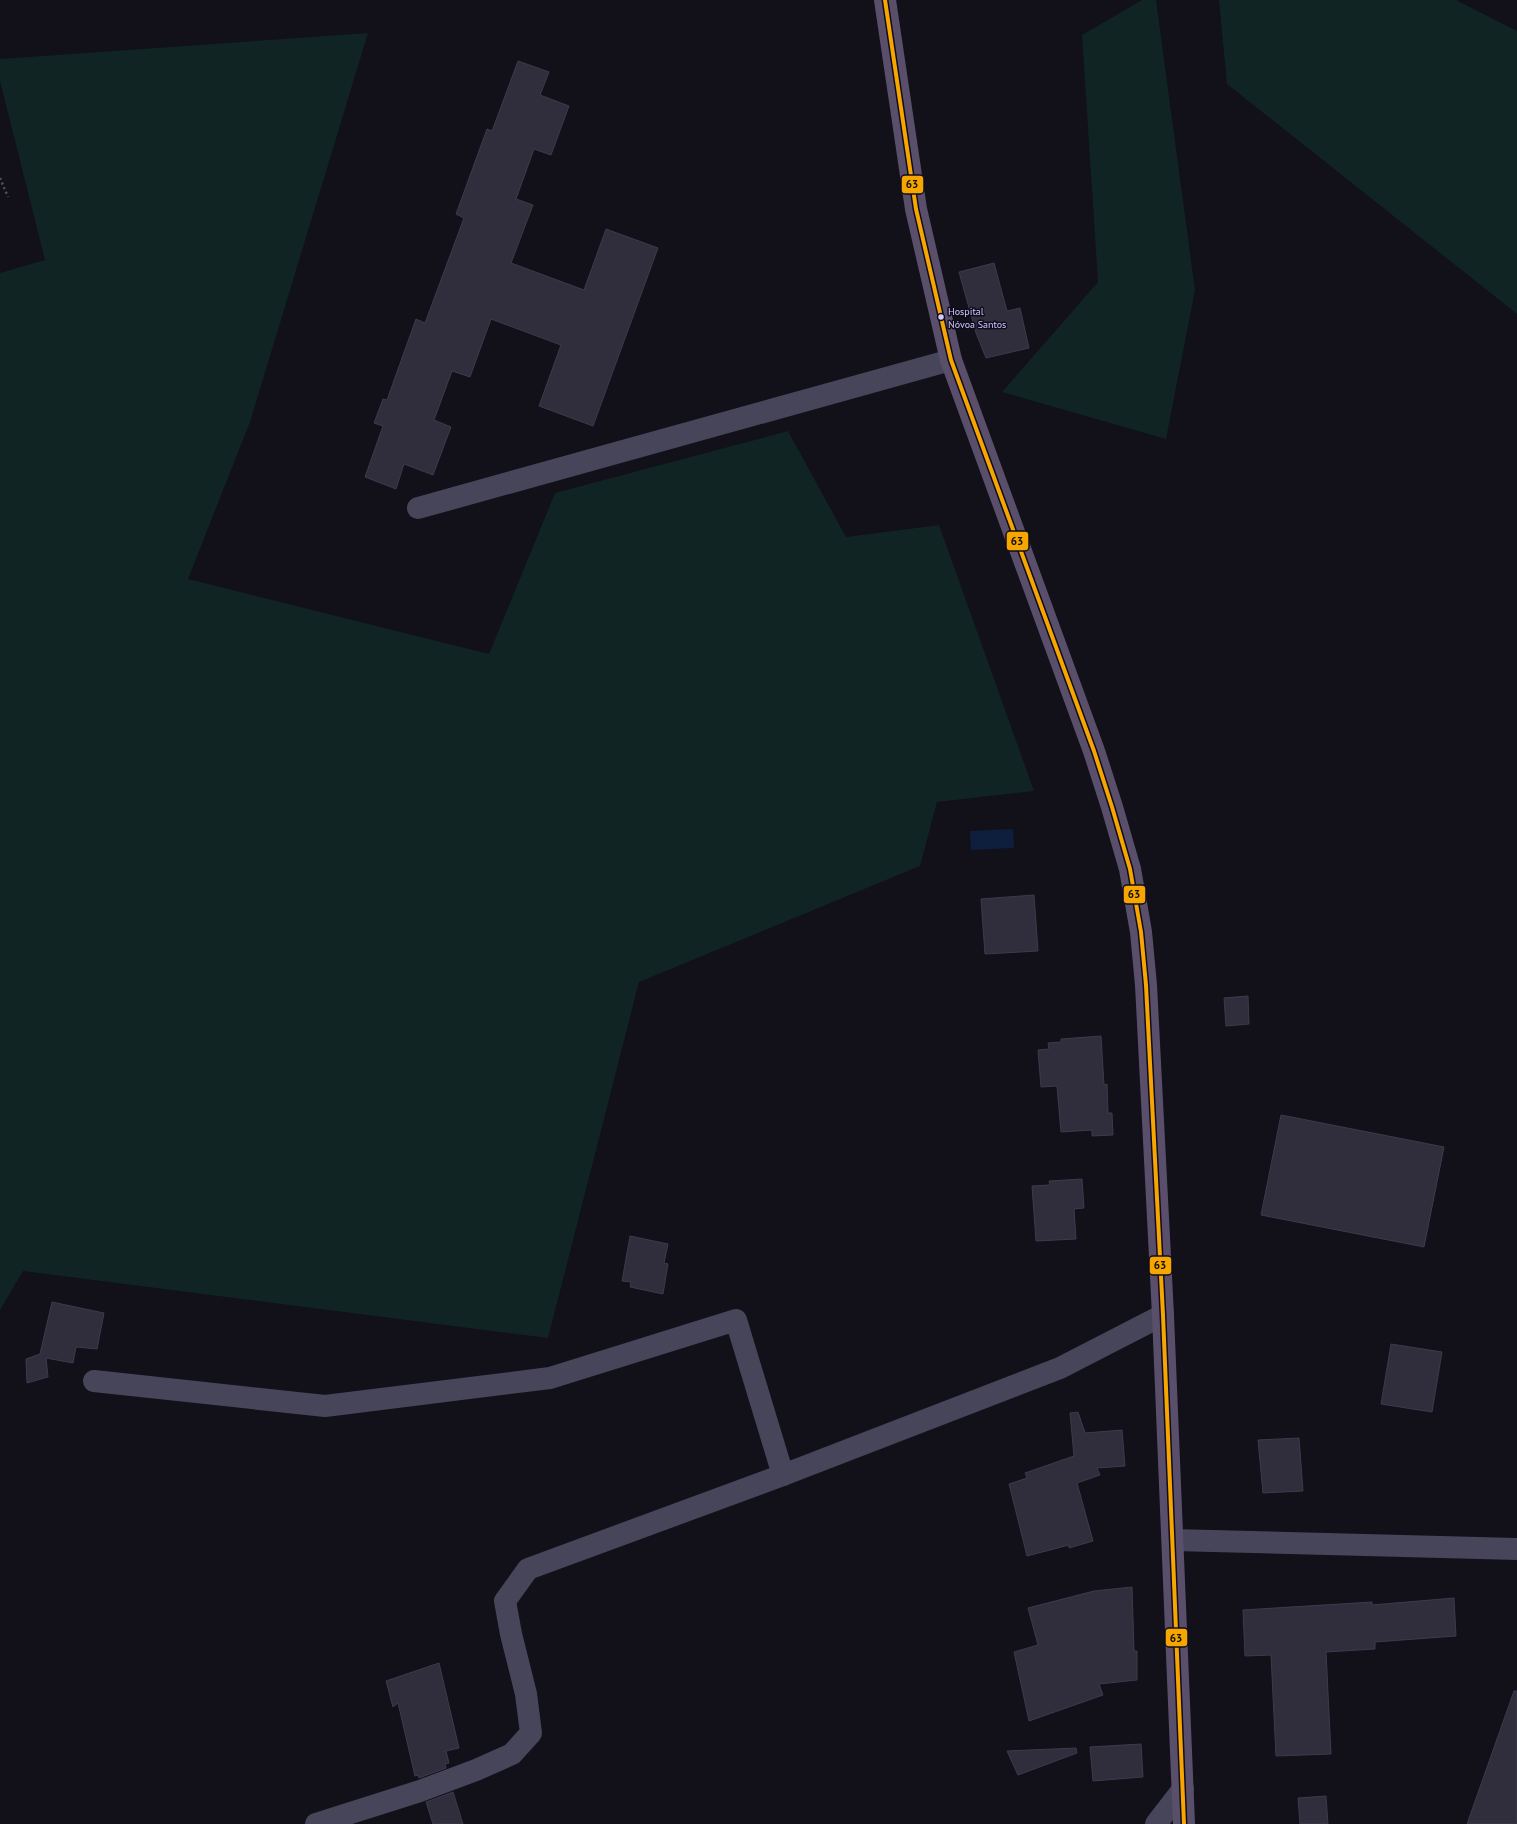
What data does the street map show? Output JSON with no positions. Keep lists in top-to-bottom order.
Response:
{
  "places": ["Hospital Nóvoa Santos"],
  "lines": ["transit line 63"]
}
